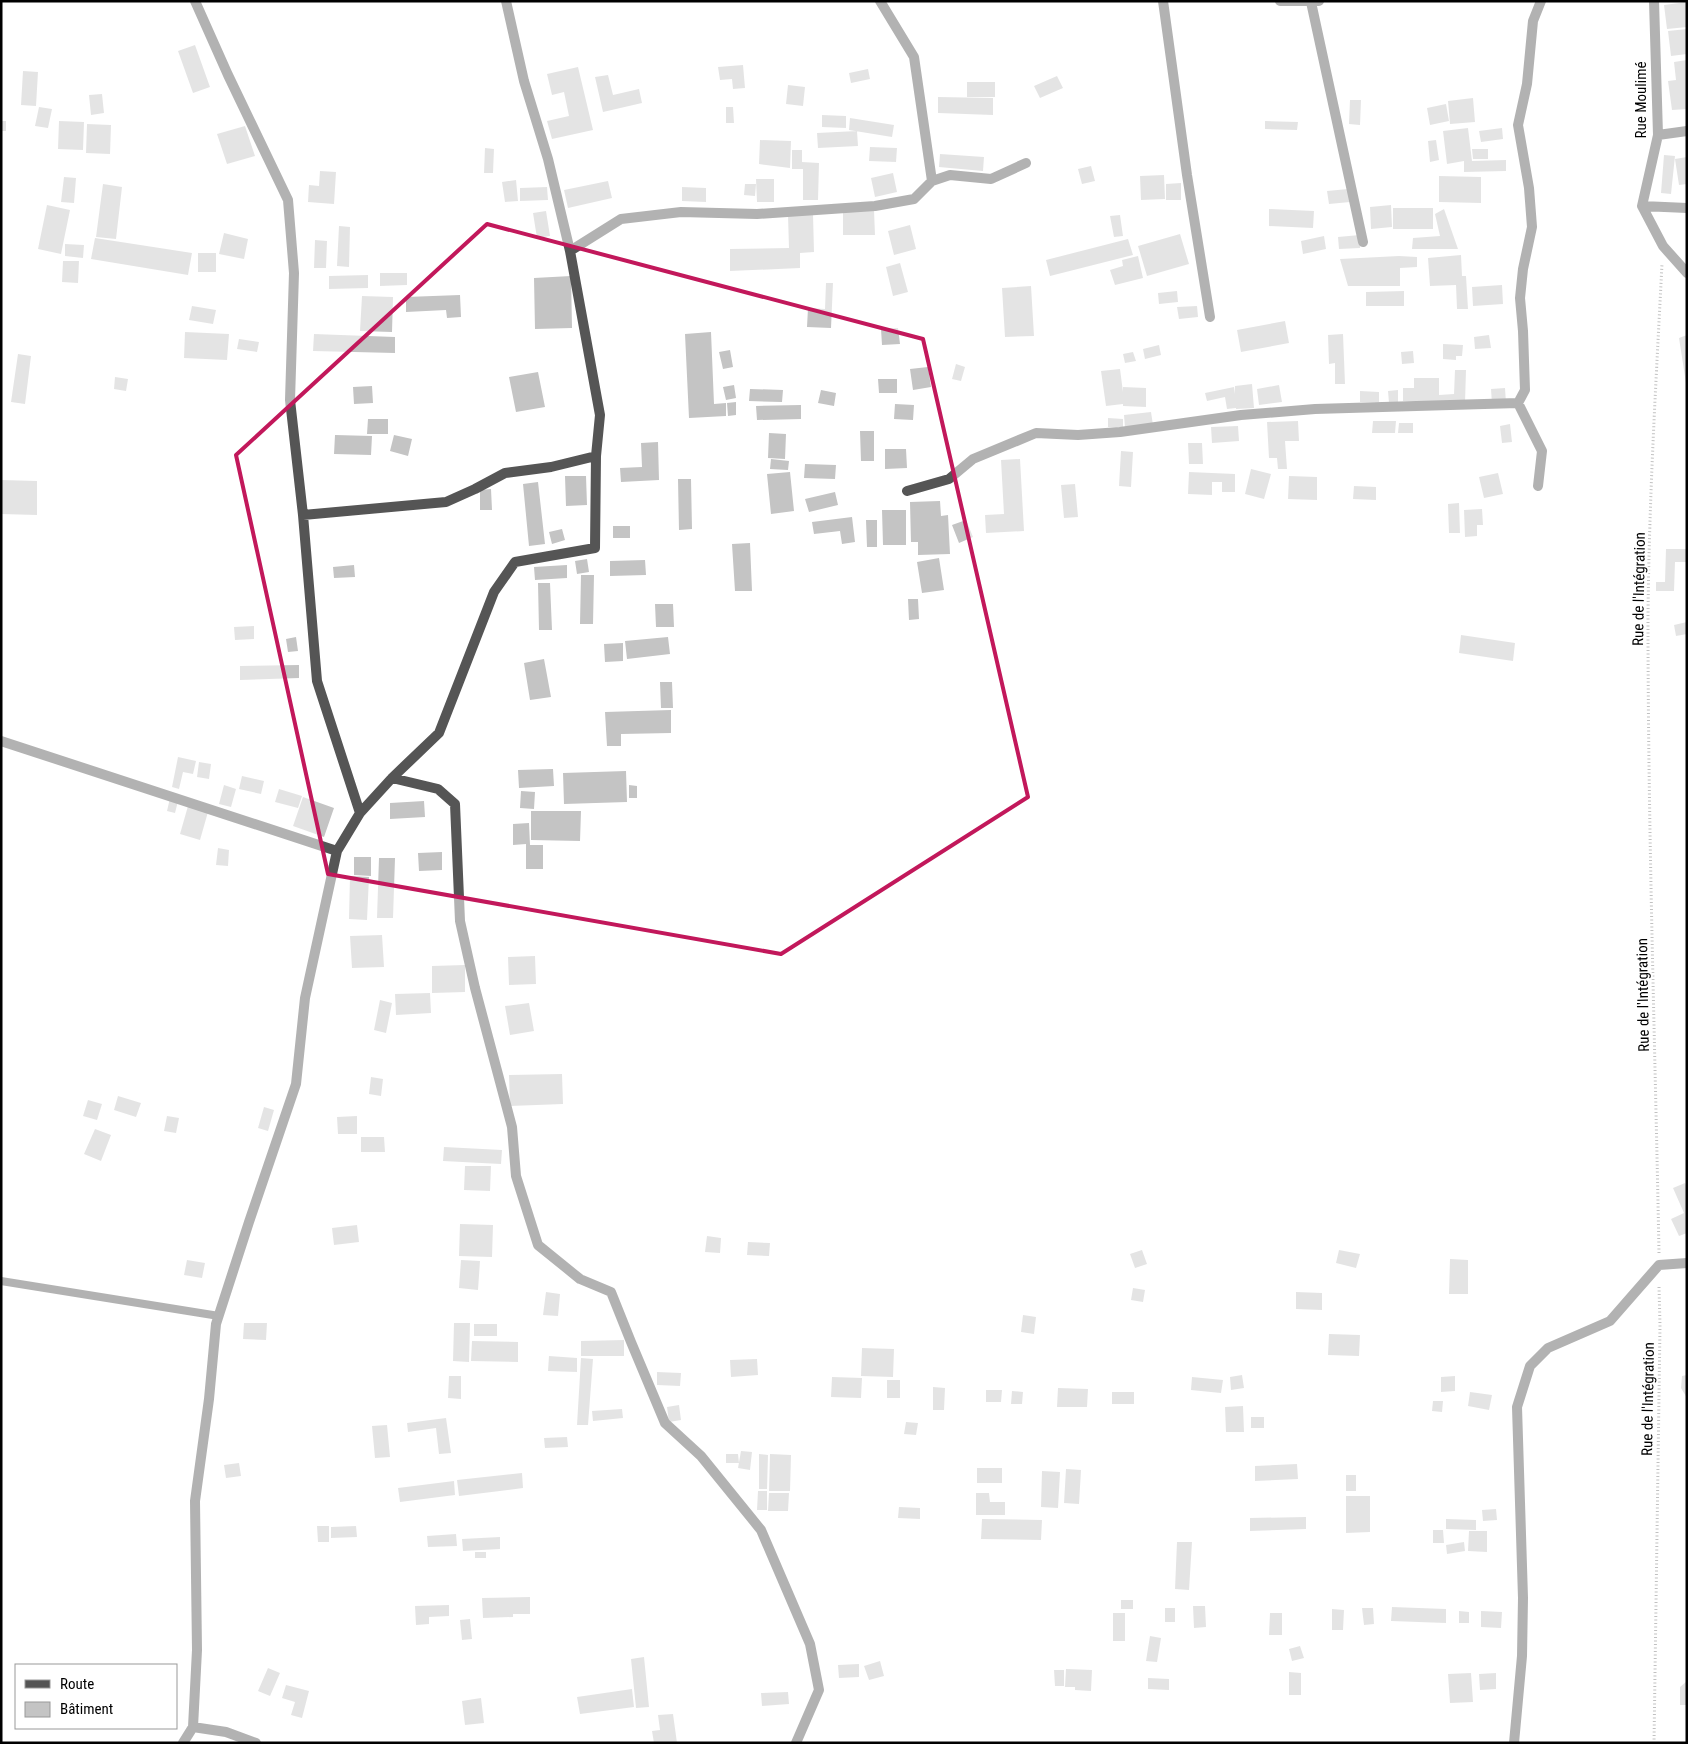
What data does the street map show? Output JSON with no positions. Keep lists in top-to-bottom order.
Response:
{
  "streets": {
    "street": ["Rue Moulimé"],
    "path": ["Rue de l'Intégration"]
  },
  "legend": ["Route", "Bâtiment"]
}
